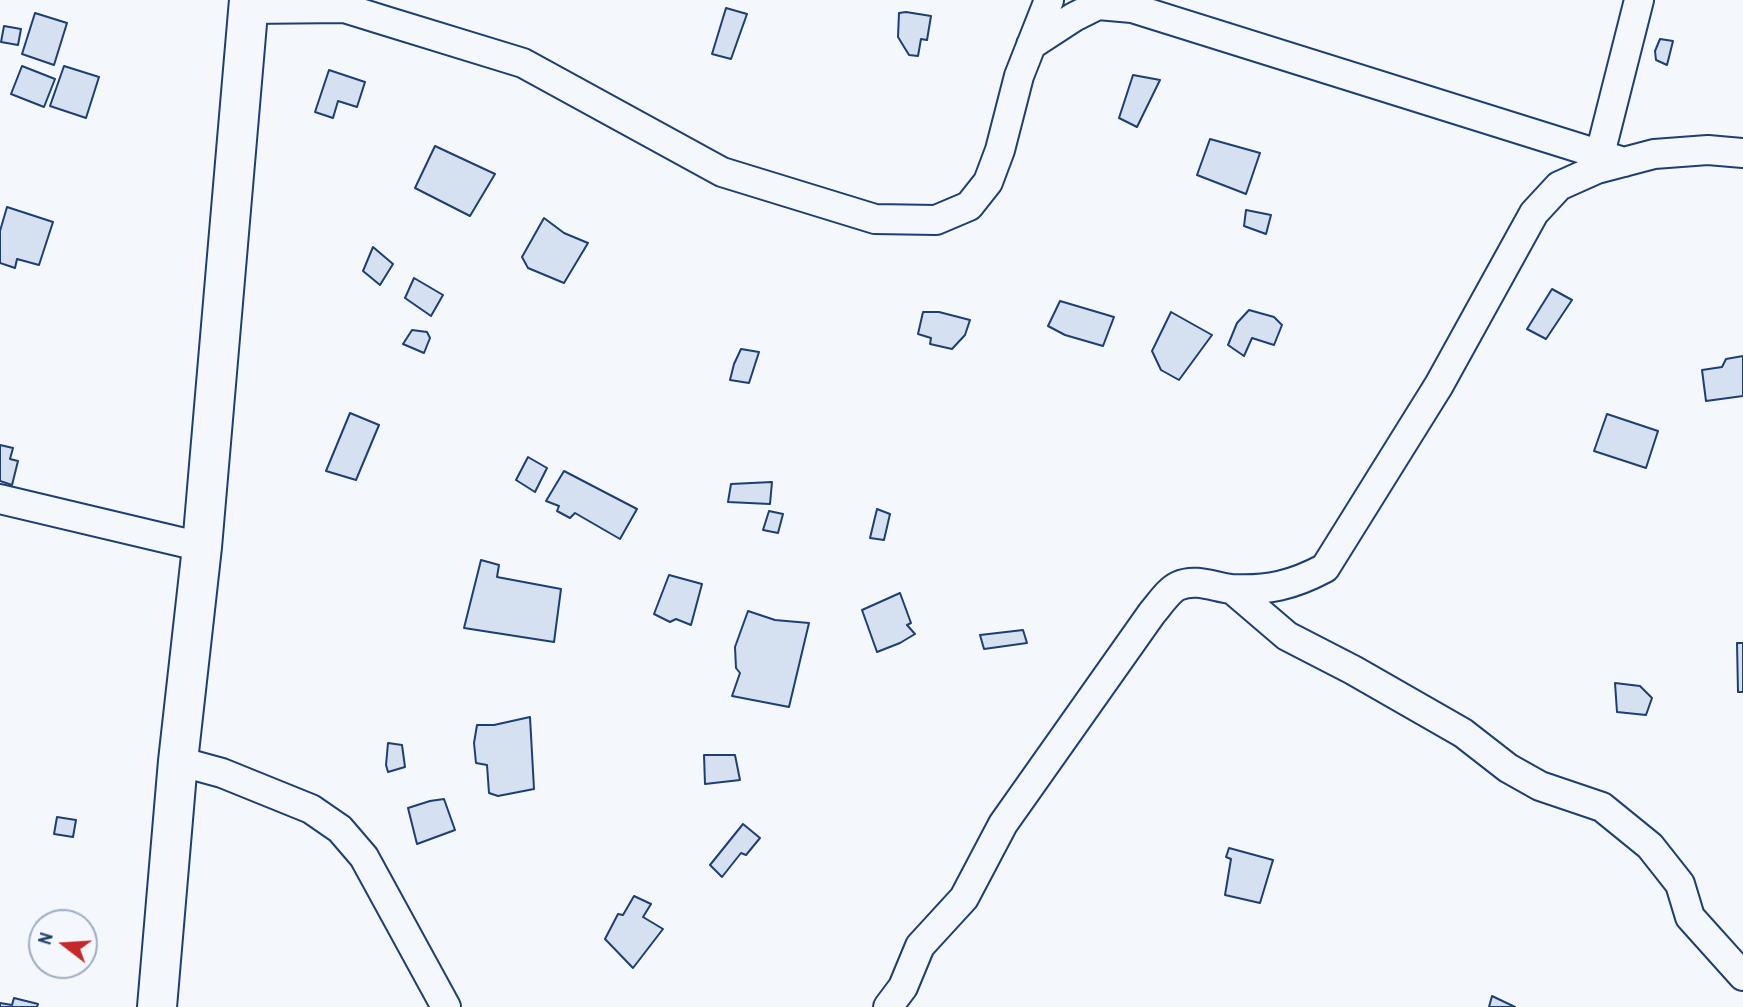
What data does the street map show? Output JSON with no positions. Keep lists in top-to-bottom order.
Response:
{
  "north": "left"
}
